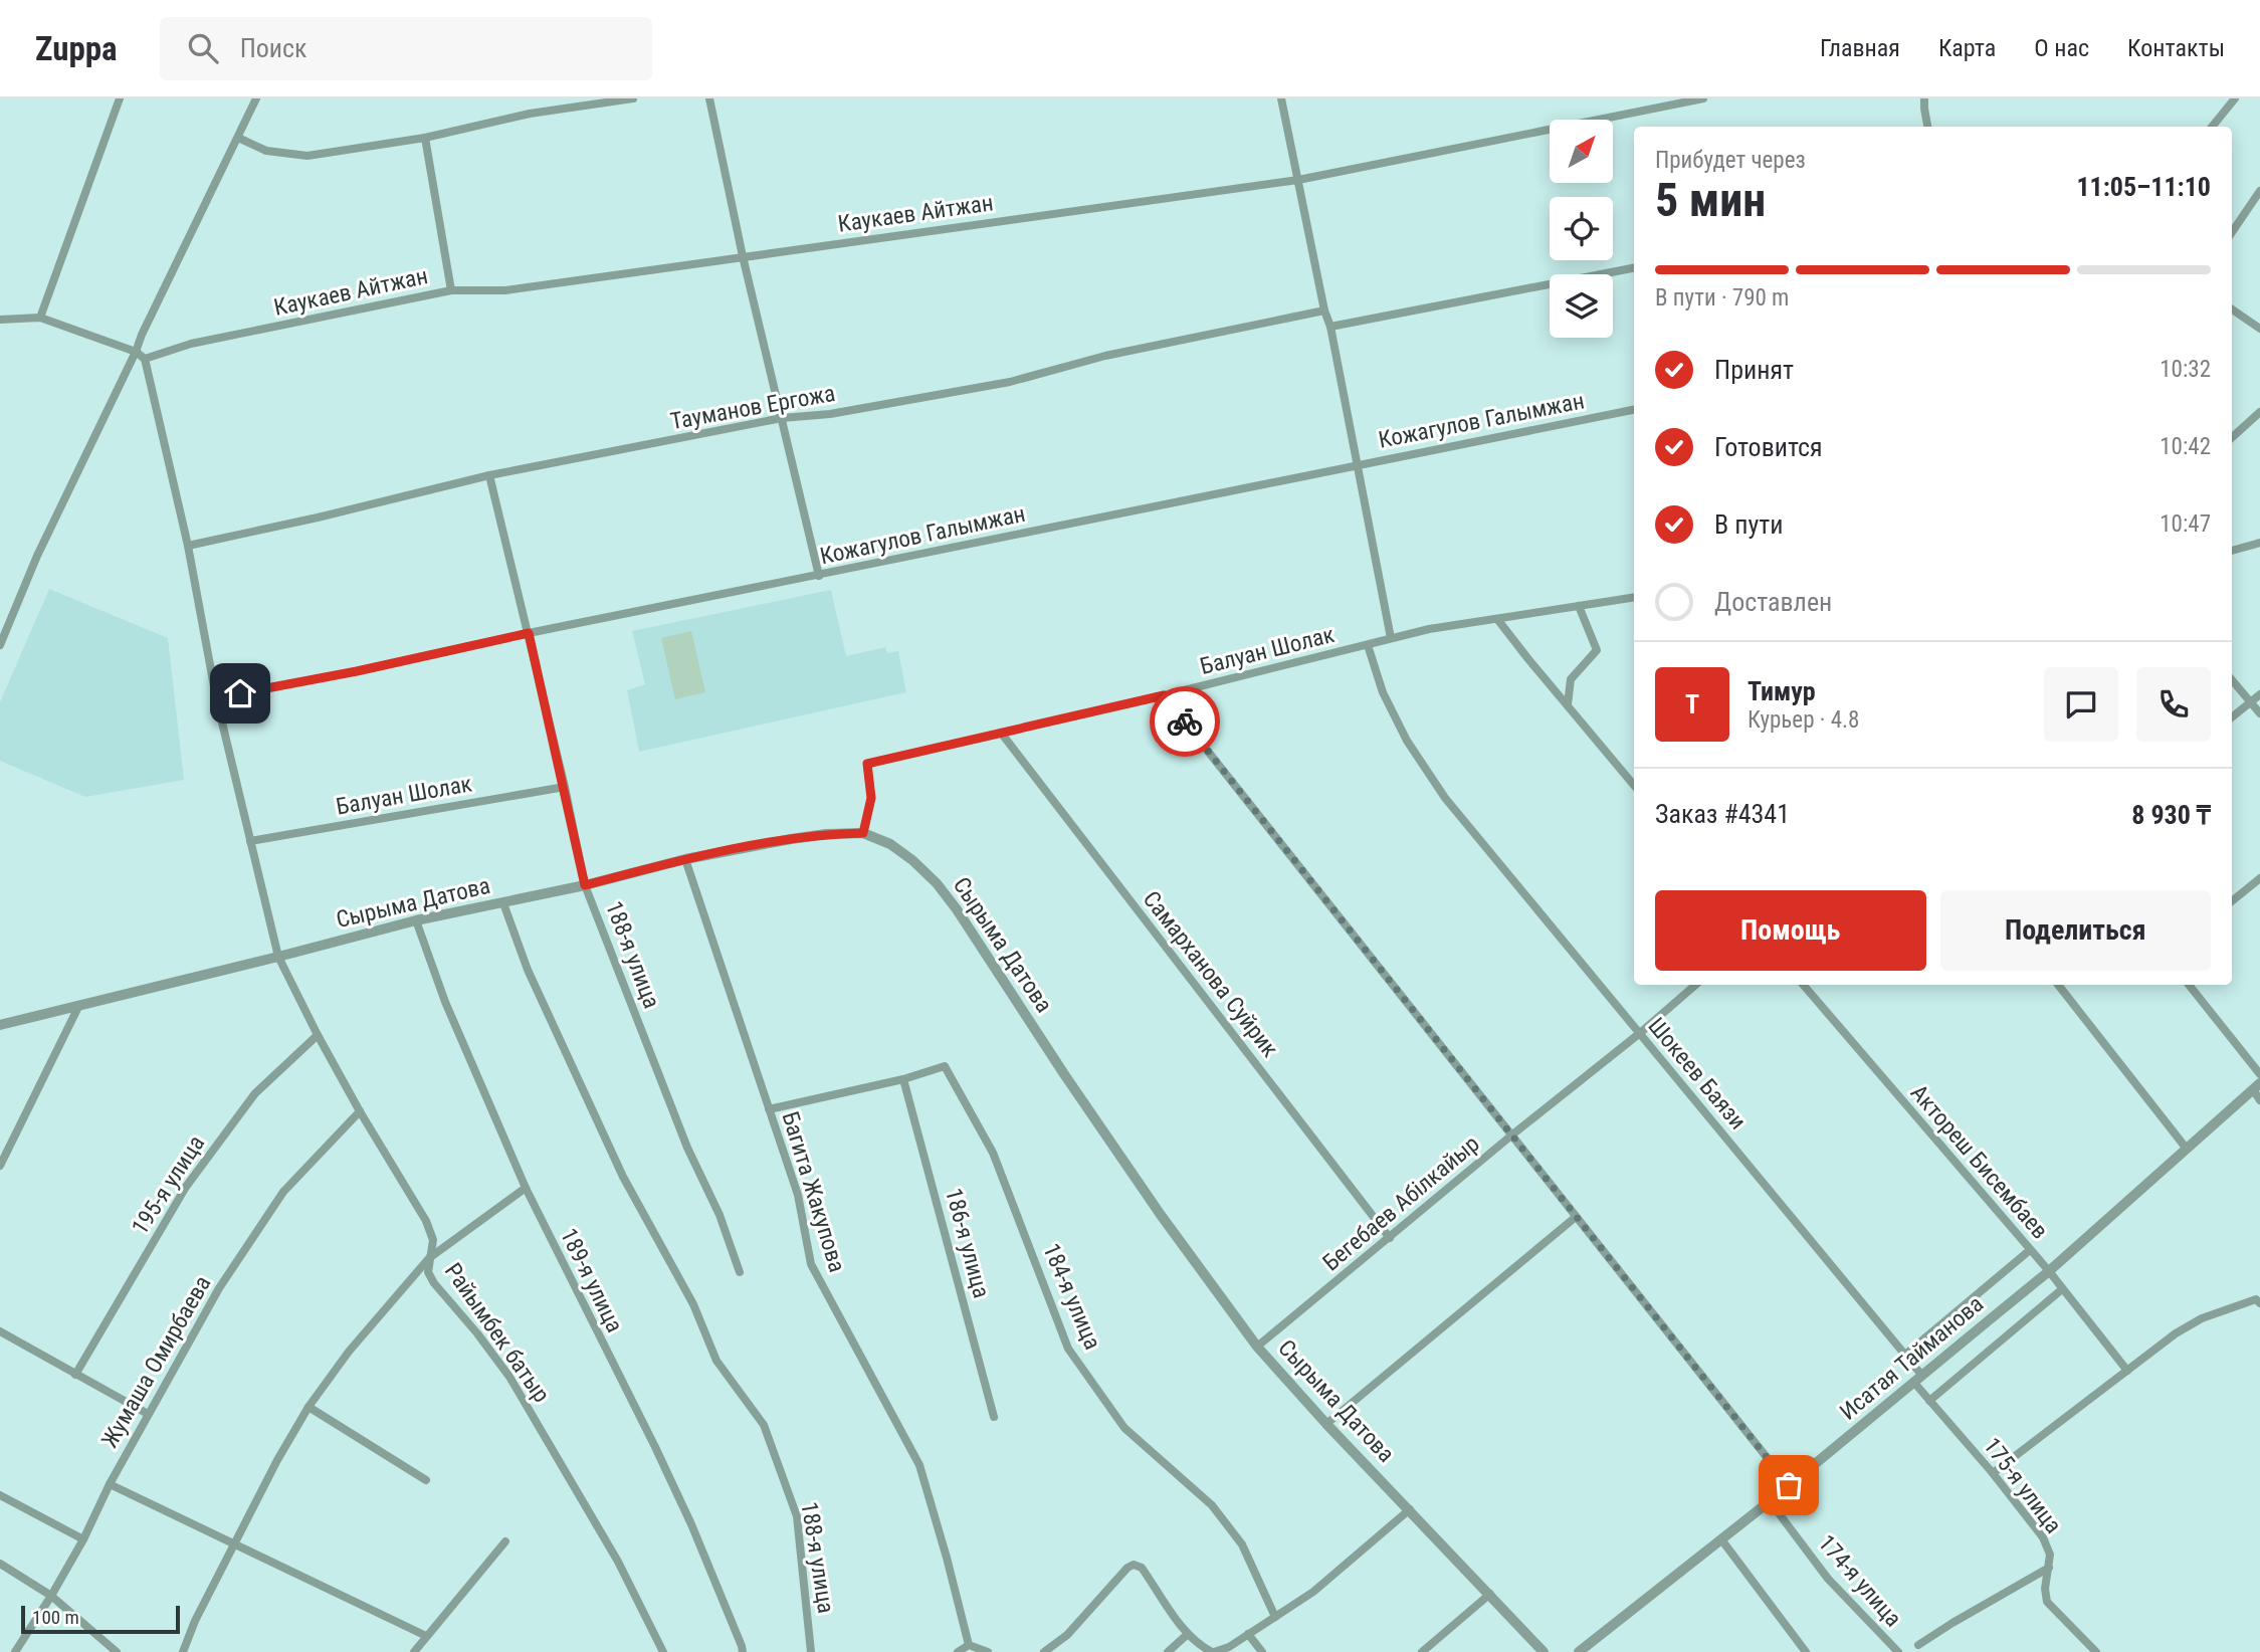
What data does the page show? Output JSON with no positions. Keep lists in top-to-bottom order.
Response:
{
  "streets": {
    "street": [
      "Каукаев Айтжан",
      "Тауманов Ергожа",
      "Кожагулов Галымжан",
      "Балуан Шолак",
      "Сырыма Датова",
      "188-я улица",
      "Самарханова Суйрик",
      "Шокеев Баязи",
      "Актореш Бисембаев",
      "195-я улица",
      "Багита Жакупова",
      "Бегебаев Абілкайыр",
      "186-я улица",
      "189-я улица",
      "184-я улица",
      "Райымбек батыр",
      "Исатая Тайманова",
      "Жумаша Омирбаева",
      "175-я улица",
      "174-я улица"
    ]
  },
  "crossings": [
    ["Каукаев Айтжан", "Райымбек батыр"],
    ["Тауманов Ергожа", "188-я улица"],
    ["Тауманов Ергожа", "Райымбек батыр"],
    ["Кожагулов Галымжан", "188-я улица"],
    ["Кожагулов Галымжан", "Райымбек батыр"],
    ["Балуан Шолак", "Сырыма Датова"],
    ["Балуан Шолак", "188-я улица"],
    ["Балуан Шолак", "Самарханова Суйрик"],
    ["Балуан Шолак", "Шокеев Баязи"],
    ["Балуан Шолак", "Райымбек батыр"],
    ["Сырыма Датова", "188-я улица"],
    ["Сырыма Датова", "Багита Жакупова"],
    ["Сырыма Датова", "Бегебаев Абілкайыр"],
    ["Сырыма Датова", "189-я улица"],
    ["Сырыма Датова", "Райымбек батыр"],
    ["Самарханова Суйрик", "Бегебаев Абілкайыр"],
    ["Шокеев Баязи", "Бегебаев Абілкайыр"],
    ["Шокеев Баязи", "Исатая Тайманова"],
    ["Шокеев Баязи", "175-я улица"],
    ["Актореш Бисембаев", "Исатая Тайманова"],
    ["195-я улица", "Райымбек батыр"],
    ["186-я улица", "184-я улица"],
    ["Райымбек батыр", "Жумаша Омирбаева"],
    ["Исатая Тайманова", "175-я улица"],
    ["Исатая Тайманова", "174-я улица"]
  ],
  "scale_bar": "100 m",
  "north": "top right",
  "page": {
    "header": "Zuppa",
    "search": "Поиск",
    "nav": [
      "Главная",
      "Карта",
      "О нас",
      "Контакты"
    ],
    "heading": ["5 мин", "Прибудет через", "11:05–11:10"],
    "panel": [
      "Тимур",
      "Курьер · 4.8",
      "Заказ #4341",
      "8 930 ₸"
    ],
    "bar": "В пути · 790 m",
    "list": [
      ["Принят", "10:32"],
      ["Готовится", "10:42"],
      ["В пути", "10:47"],
      "Доставлен"
    ],
    "round": "Т",
    "buttons": ["Помощь", "Поделиться"],
    "scale": "100 m"
  }
}
